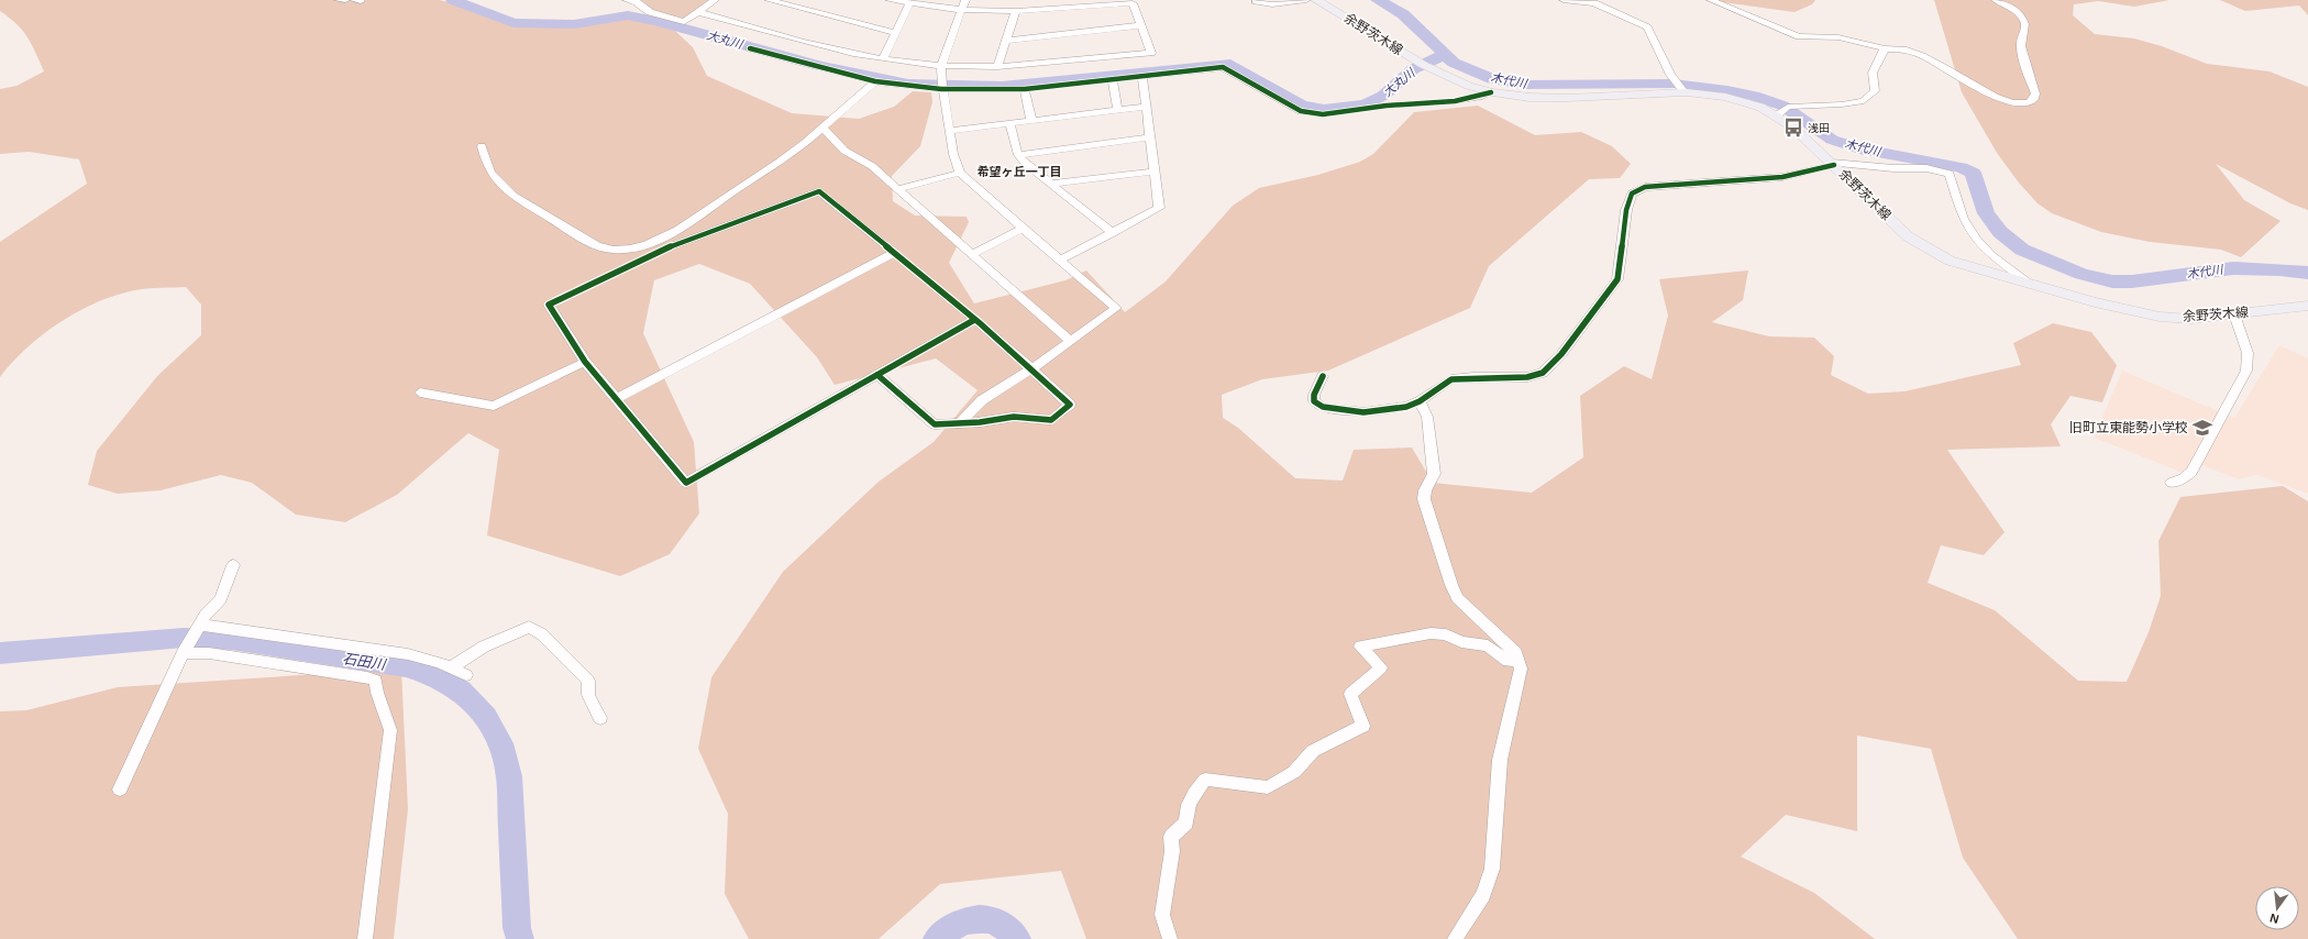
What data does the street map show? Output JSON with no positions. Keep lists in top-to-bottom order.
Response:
{
  "streets": {
    "main road": ["余野茨木線"]
  },
  "districts": ["希望ヶ丘一丁目"],
  "water": ["大丸川", "木代川", "石田川"],
  "places": {
    "bus stop": ["浅田"],
    "school or university": ["旧町立東能勢小学校"]
  },
  "north": "bottom"
}
